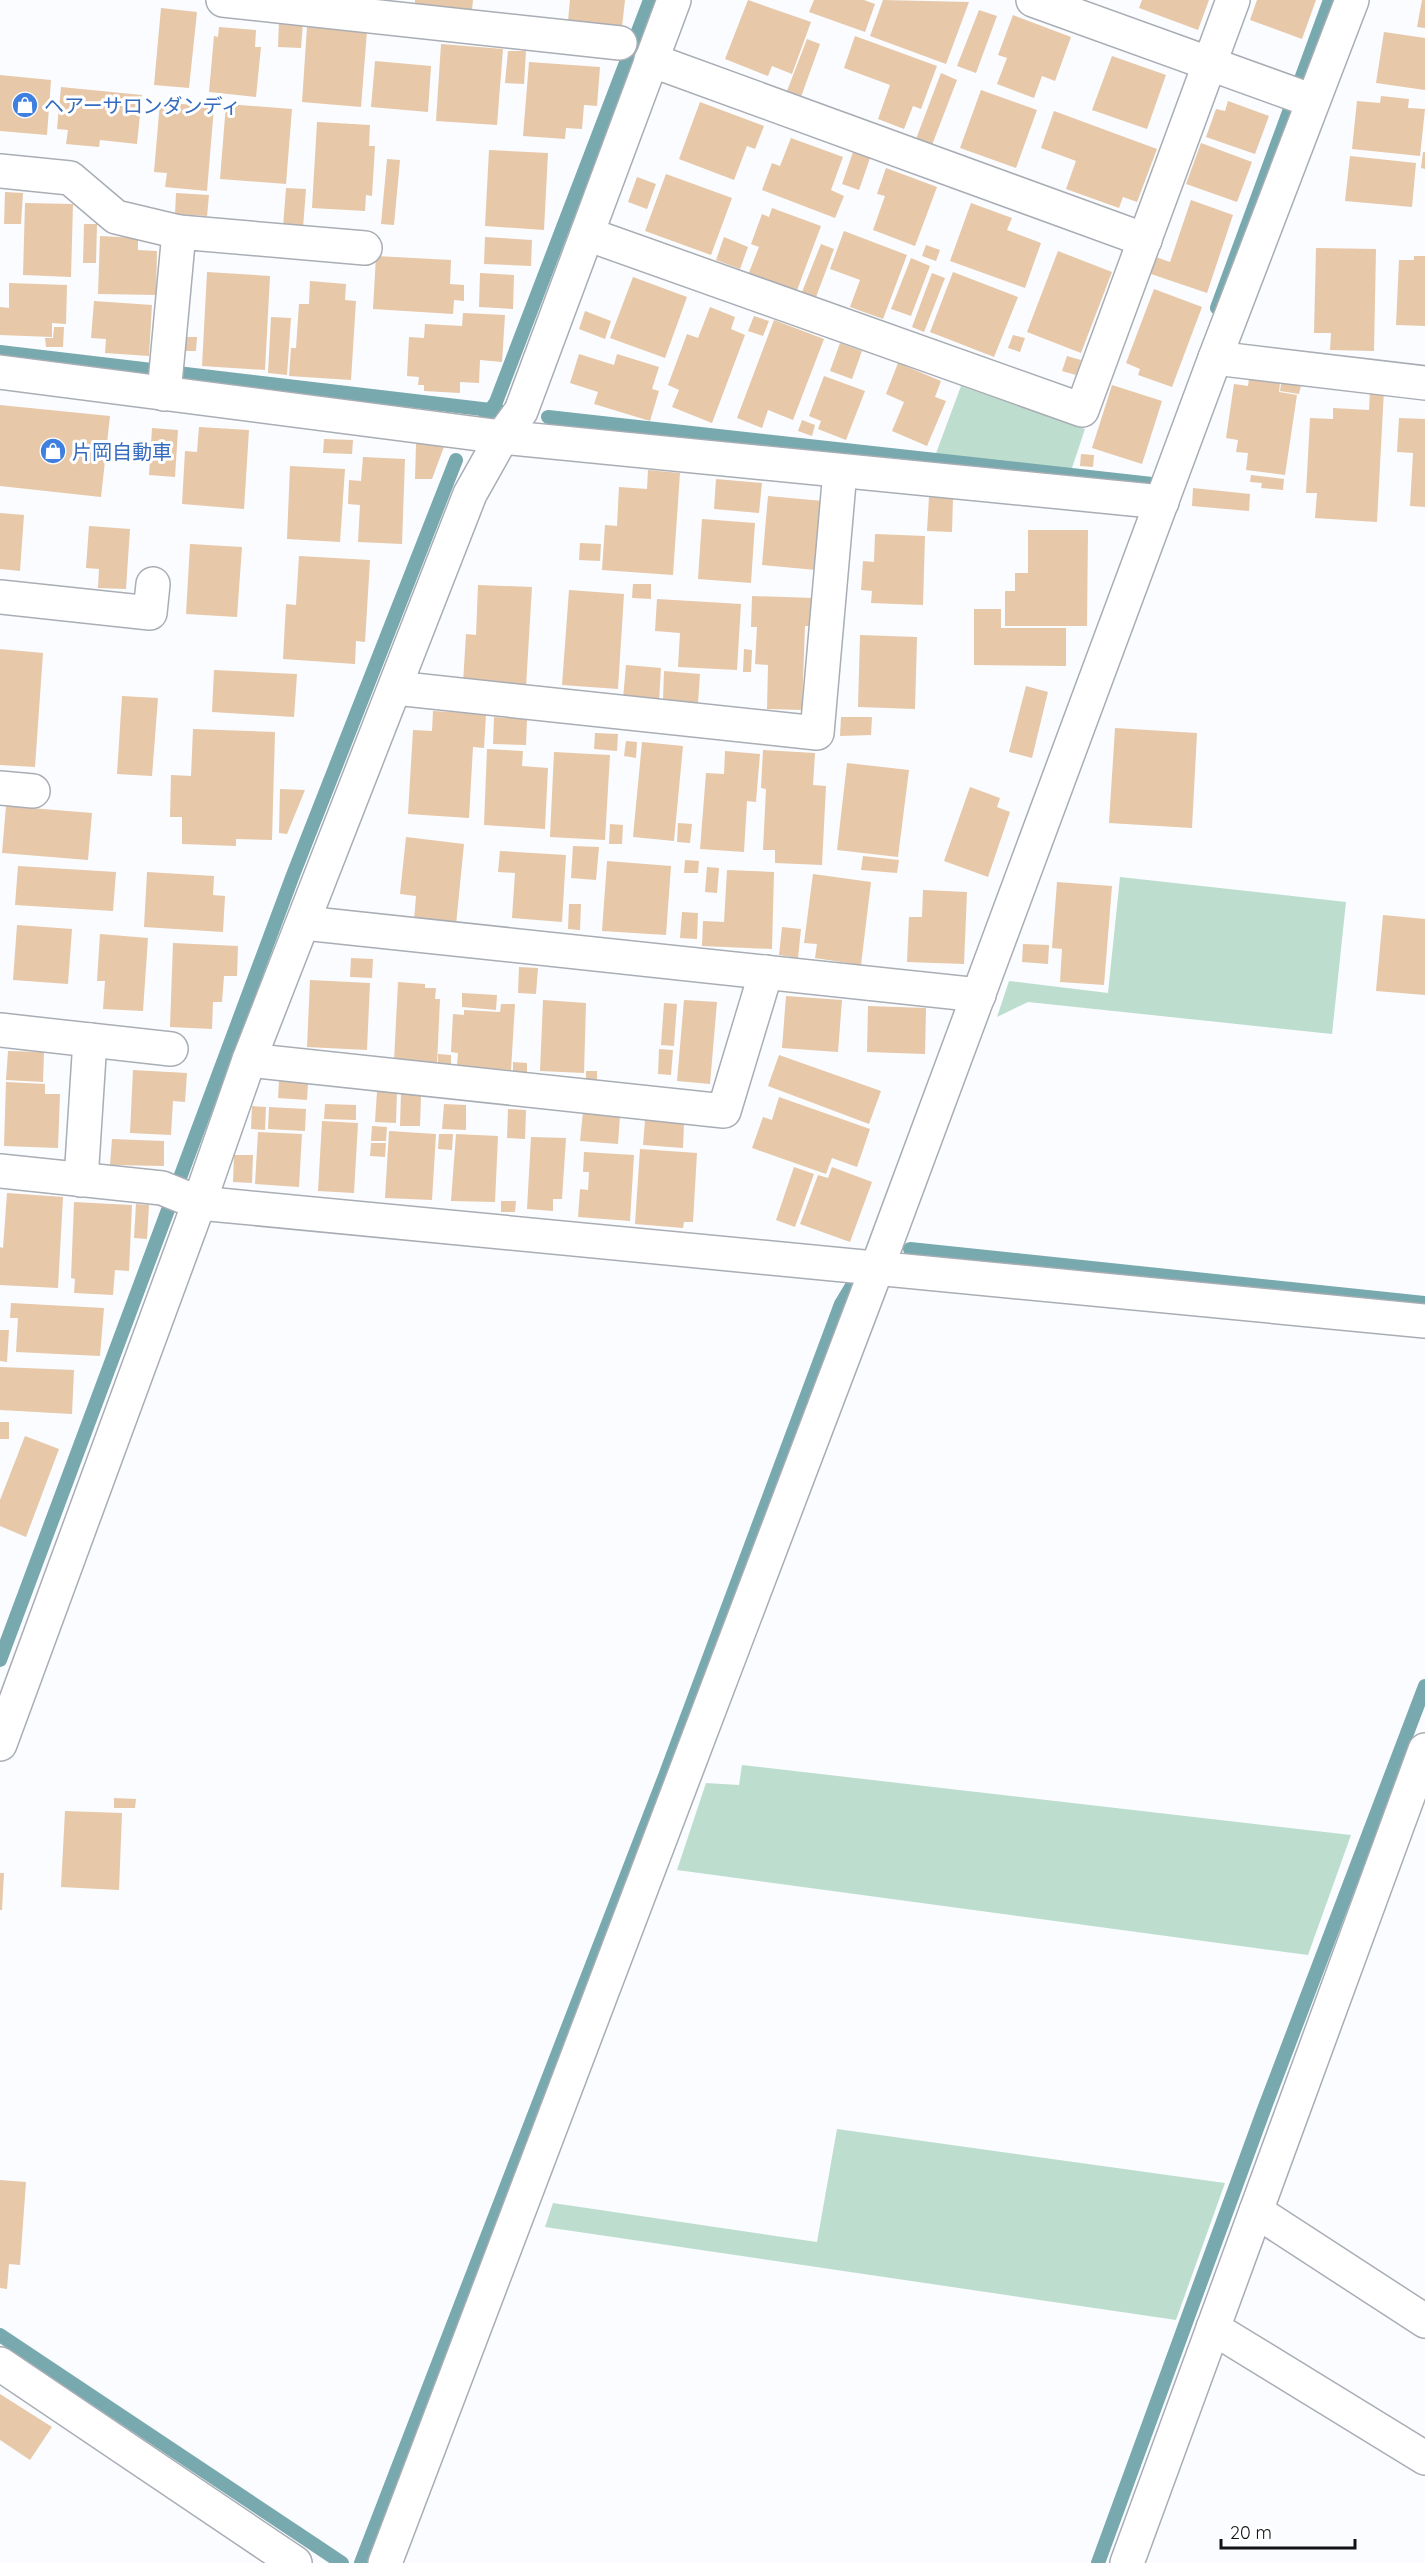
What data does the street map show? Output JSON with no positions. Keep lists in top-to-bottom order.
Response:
{
  "places": {
    "shop": ["ヘアーサロンダンディ", "片岡自動車"]
  },
  "scale_bar": "20 m"
}
